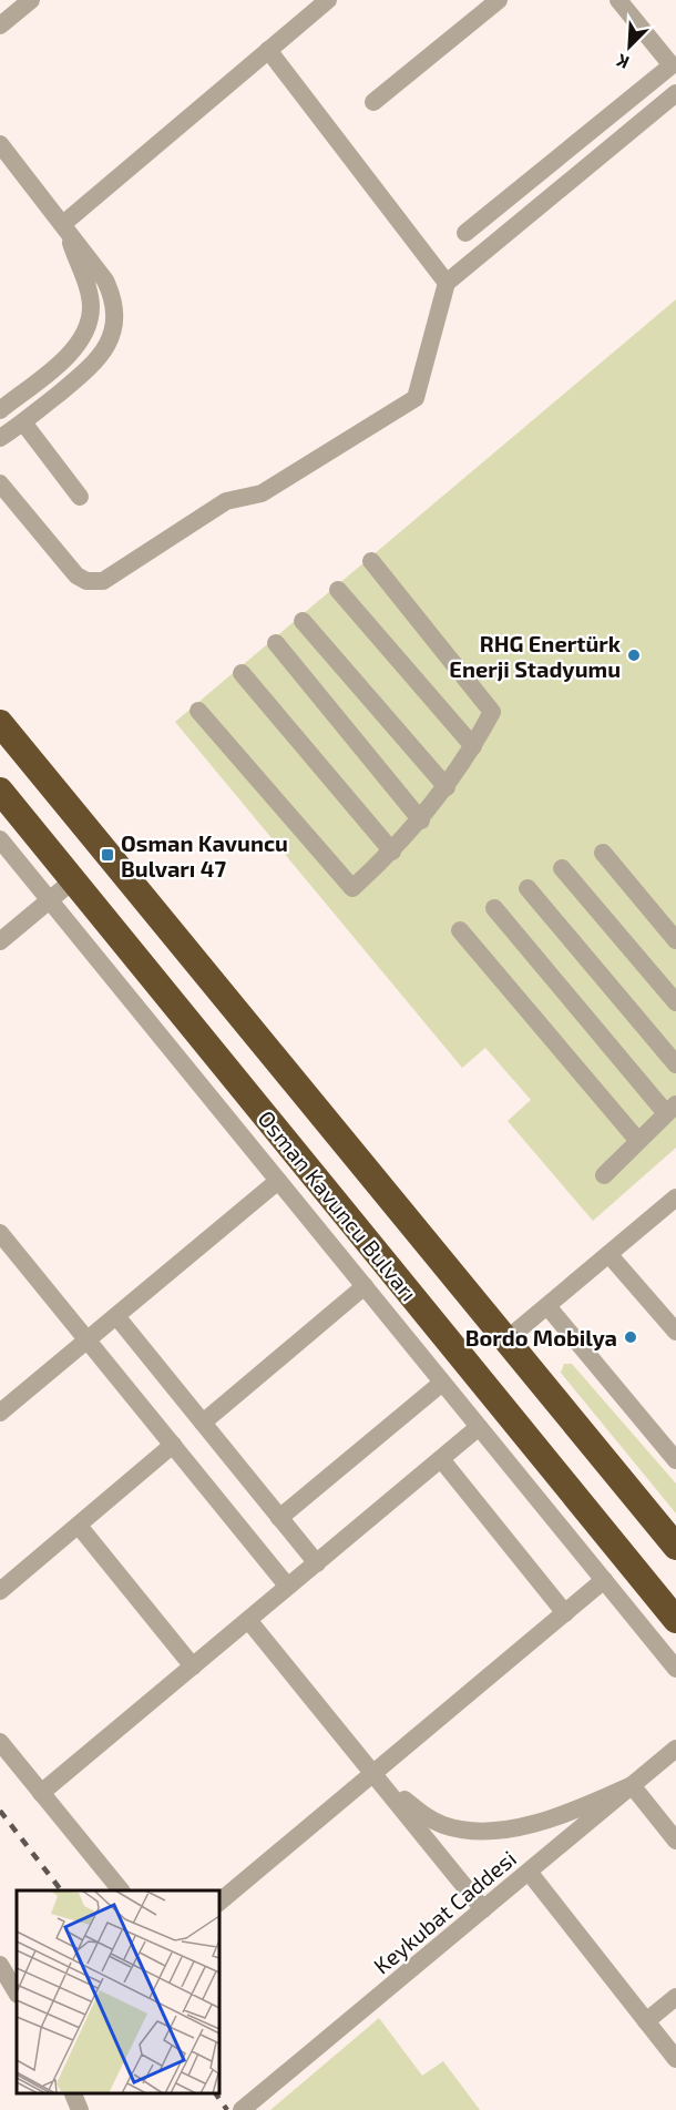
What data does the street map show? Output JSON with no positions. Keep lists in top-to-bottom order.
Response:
{
  "streets": {
    "highway": ["Osman Kavuncu Bulvarı"],
    "street": ["Keykubat Caddesi"]
  },
  "places": {
    "other": ["RHG Enertürk Enerji Stadyumu", "Bordo Mobilya"],
    "transit": ["Osman Kavuncu Bulvarı 47"]
  },
  "north": "bottom left"
}
